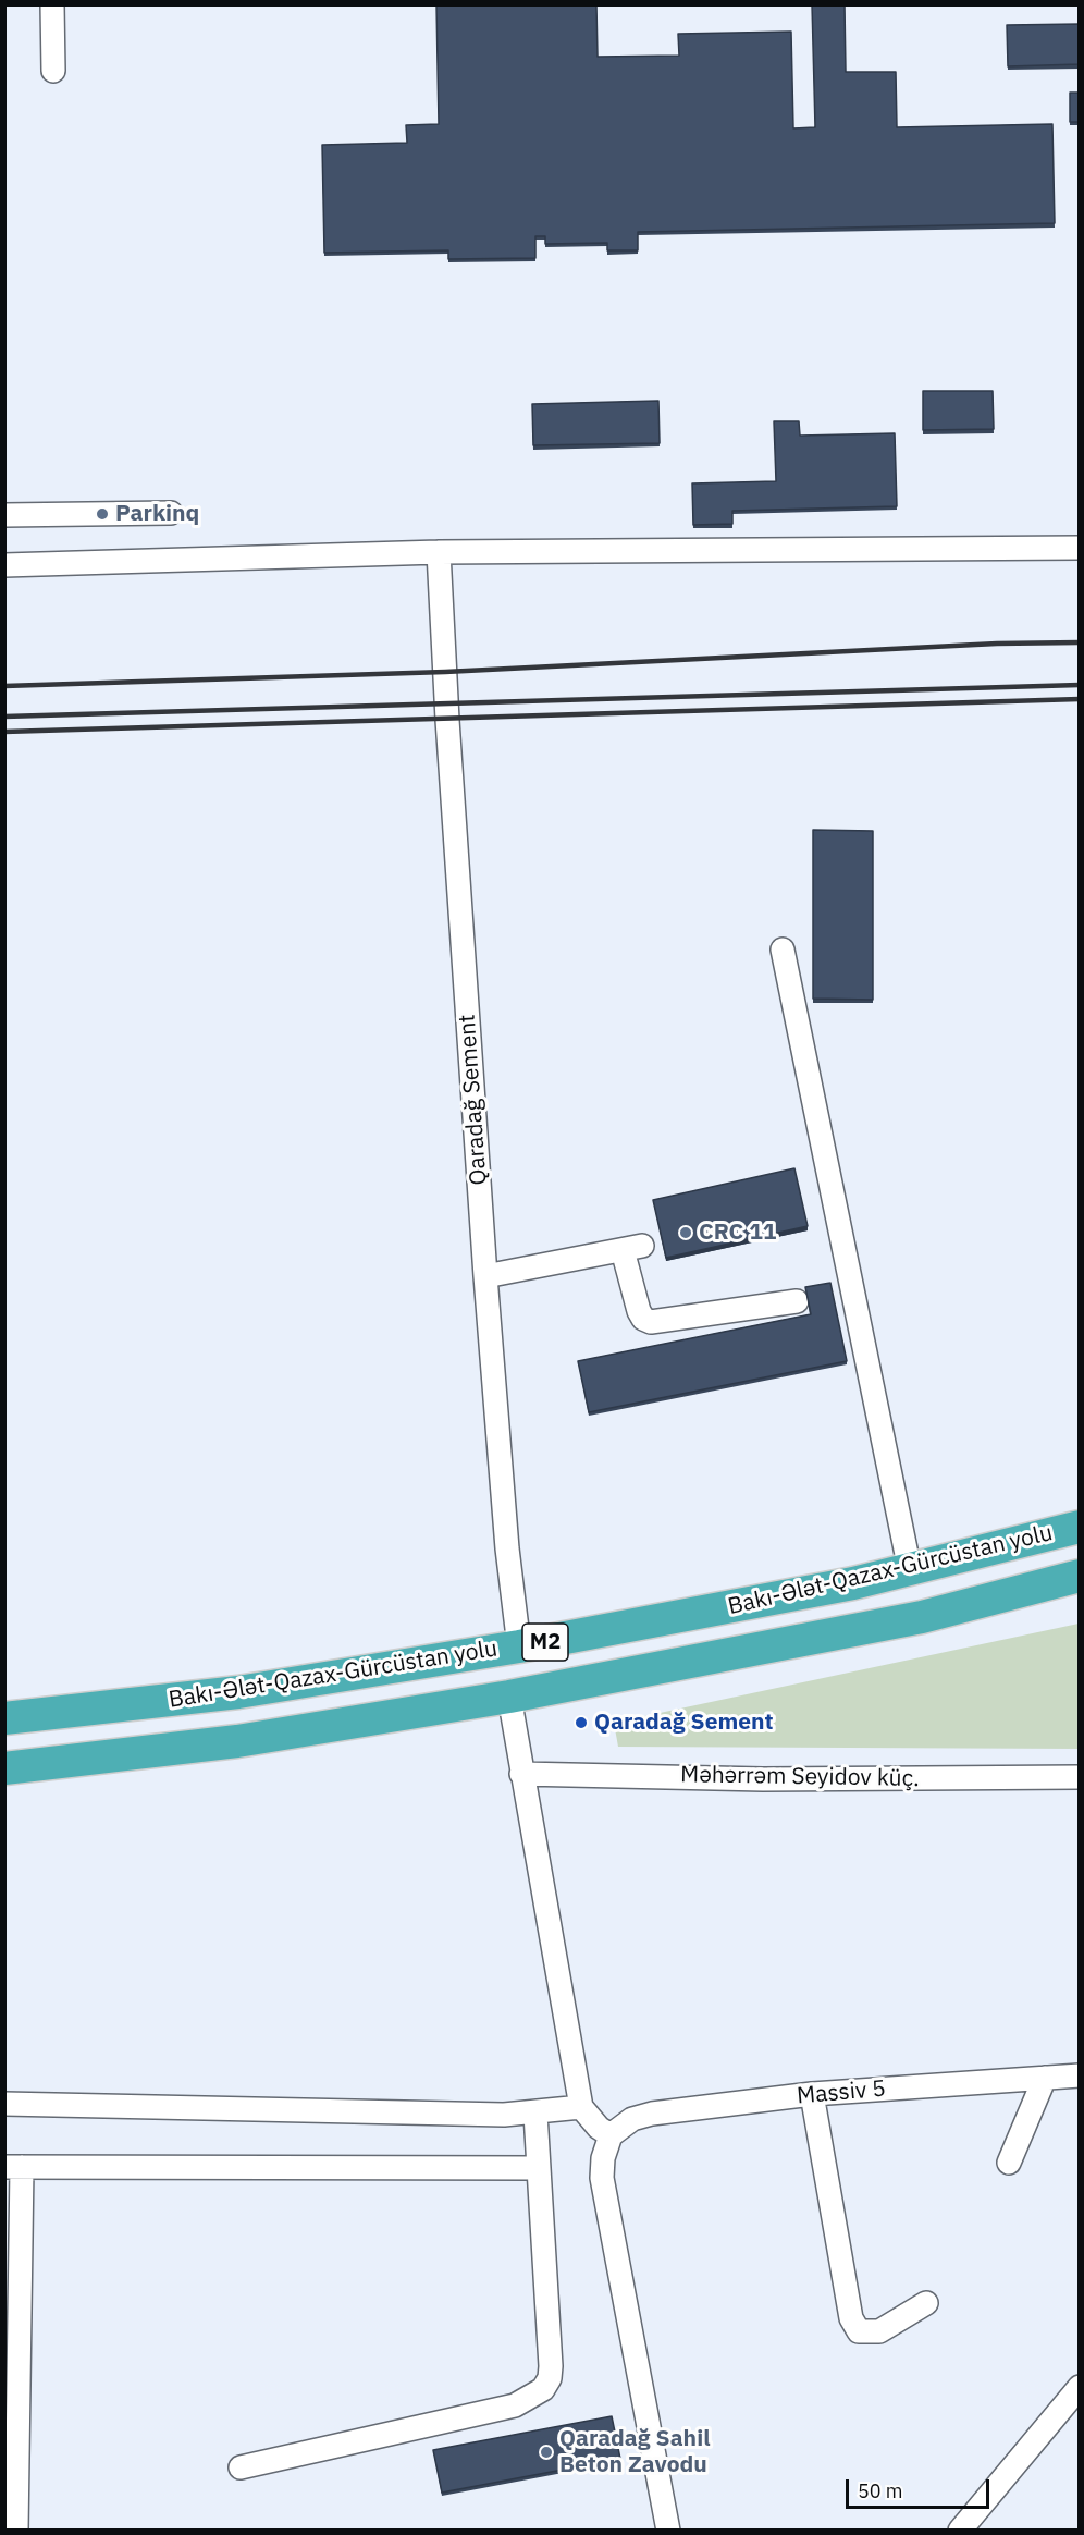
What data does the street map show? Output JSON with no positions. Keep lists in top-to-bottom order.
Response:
{
  "streets": {
    "highway": ["Bakı-Ələt-Qazax-Gürcüstan yolu", "M2"],
    "street": ["Qaradağ Sement", "Məhərrəm Seyidov küç.", "Massiv 5"]
  },
  "crossings": [
    ["Qaradağ Sement", "Bakı-Ələt-Qazax-Gürcüstan yolu"]
  ],
  "places": [
    "Parkinq",
    "CRC 11",
    "Qaradağ Sement",
    "Qaradağ Sahil Beton Zavodu"
  ],
  "scale_bar": "50 m"
}
